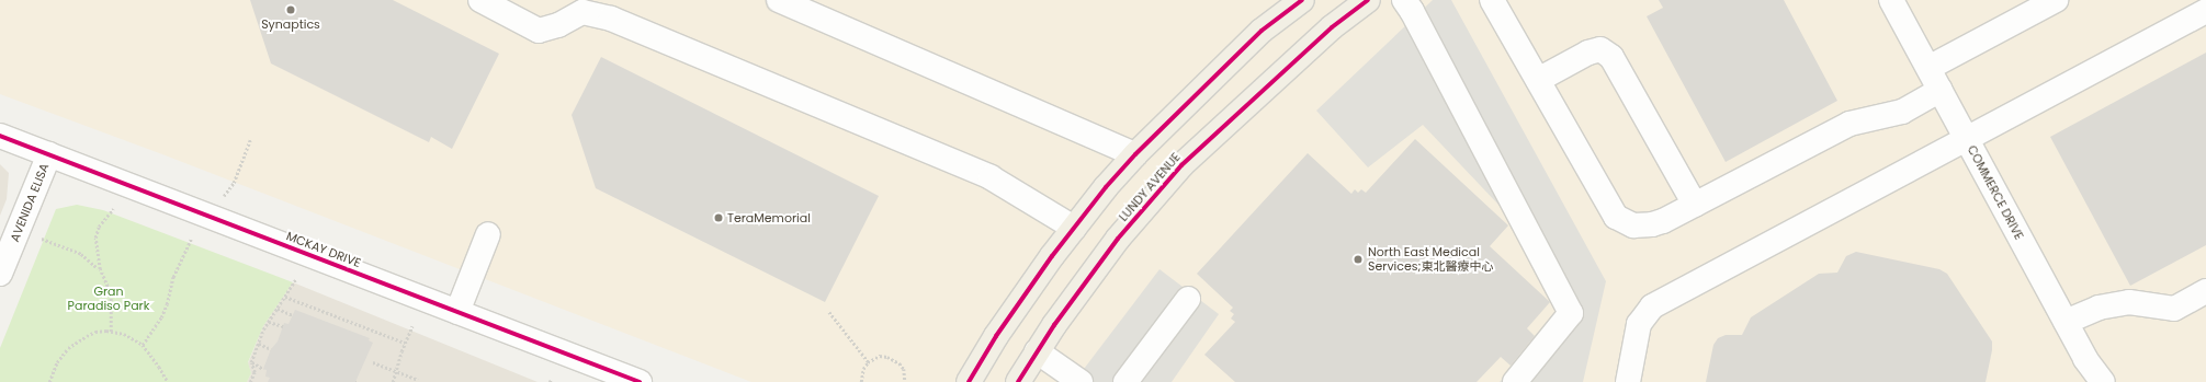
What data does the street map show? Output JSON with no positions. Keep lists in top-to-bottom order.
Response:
{
  "streets": {
    "main road": ["LUNDY AVENUE"],
    "street": ["COMMERCE DRIVE", "AVENIDA ELISA", "MCKAY DRIVE"]
  },
  "crossings": [
    ["AVENIDA ELISA", "MCKAY DRIVE"]
  ],
  "parks": ["Gran Paradiso Park"],
  "places": ["Synaptics", "TeraMemorial", "North East Medical Services;東北醫療中心"]
}
